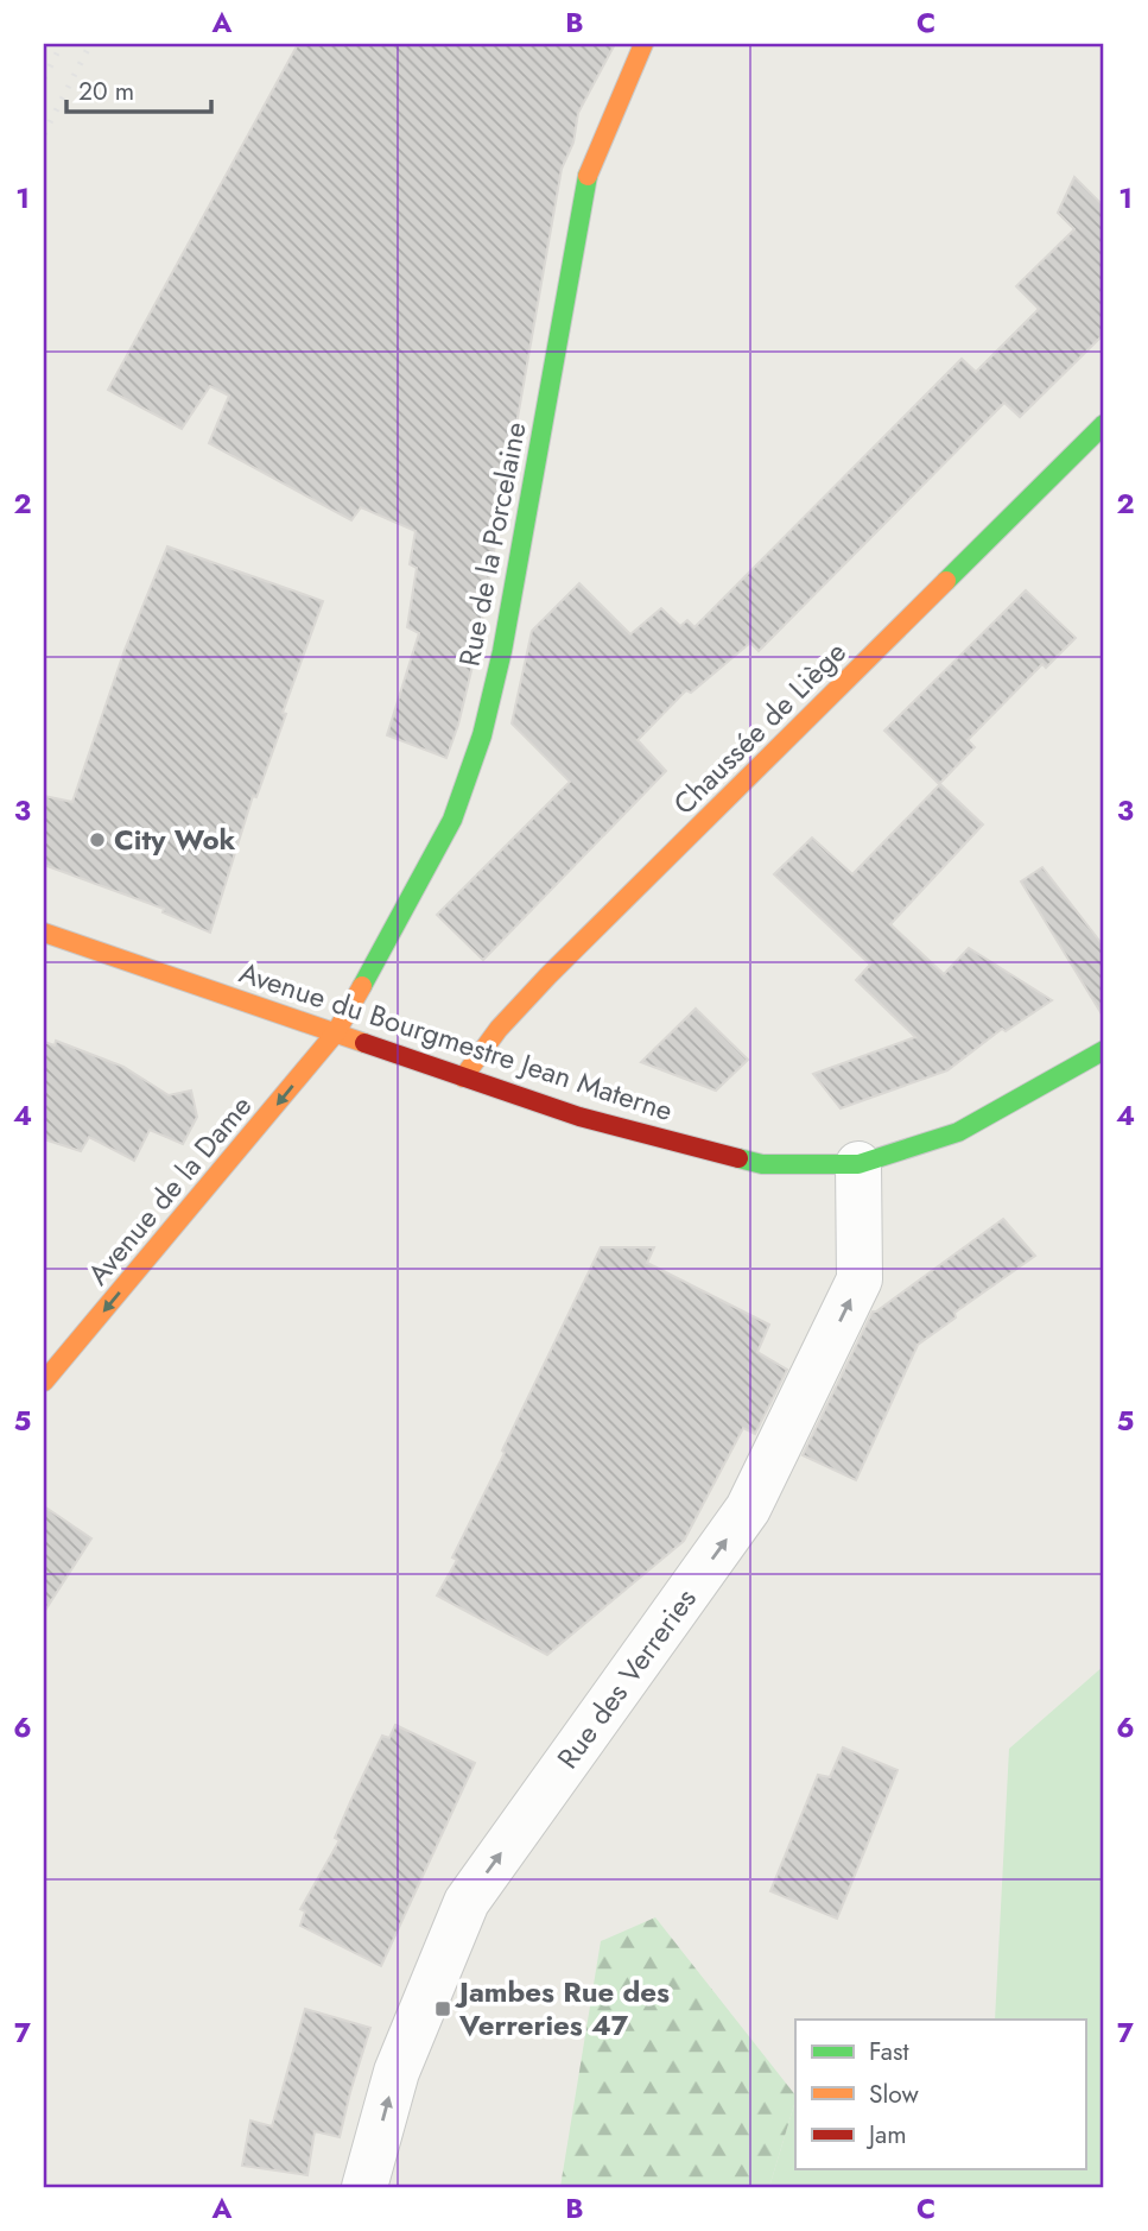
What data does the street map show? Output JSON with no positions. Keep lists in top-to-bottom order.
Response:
{
  "streets": {
    "street": [
      "Rue de la Porcelaine",
      "Chaussée de Liège",
      "Avenue du Bourgmestre Jean Materne",
      "Avenue de la Dame",
      "Rue des Verreries"
    ]
  },
  "crossings": [
    ["Rue de la Porcelaine", "Avenue du Bourgmestre Jean Materne"],
    ["Rue de la Porcelaine", "Avenue de la Dame"],
    ["Chaussée de Liège", "Avenue du Bourgmestre Jean Materne"],
    ["Avenue du Bourgmestre Jean Materne", "Avenue de la Dame"],
    ["Avenue du Bourgmestre Jean Materne", "Rue des Verreries"]
  ],
  "one_way": ["Avenue de la Dame", "Rue des Verreries"],
  "places": {
    "other": ["City Wok"],
    "transit": ["Jambes Rue des Verreries 47"]
  },
  "legend": ["Fast", "Slow", "Jam"],
  "scale_bar": "20 m",
  "grid": {
    "columns": ["A", "B", "C"],
    "rows": [
      "1",
      "2",
      "3",
      "4",
      "5",
      "6",
      "7"
    ]
  }
}
